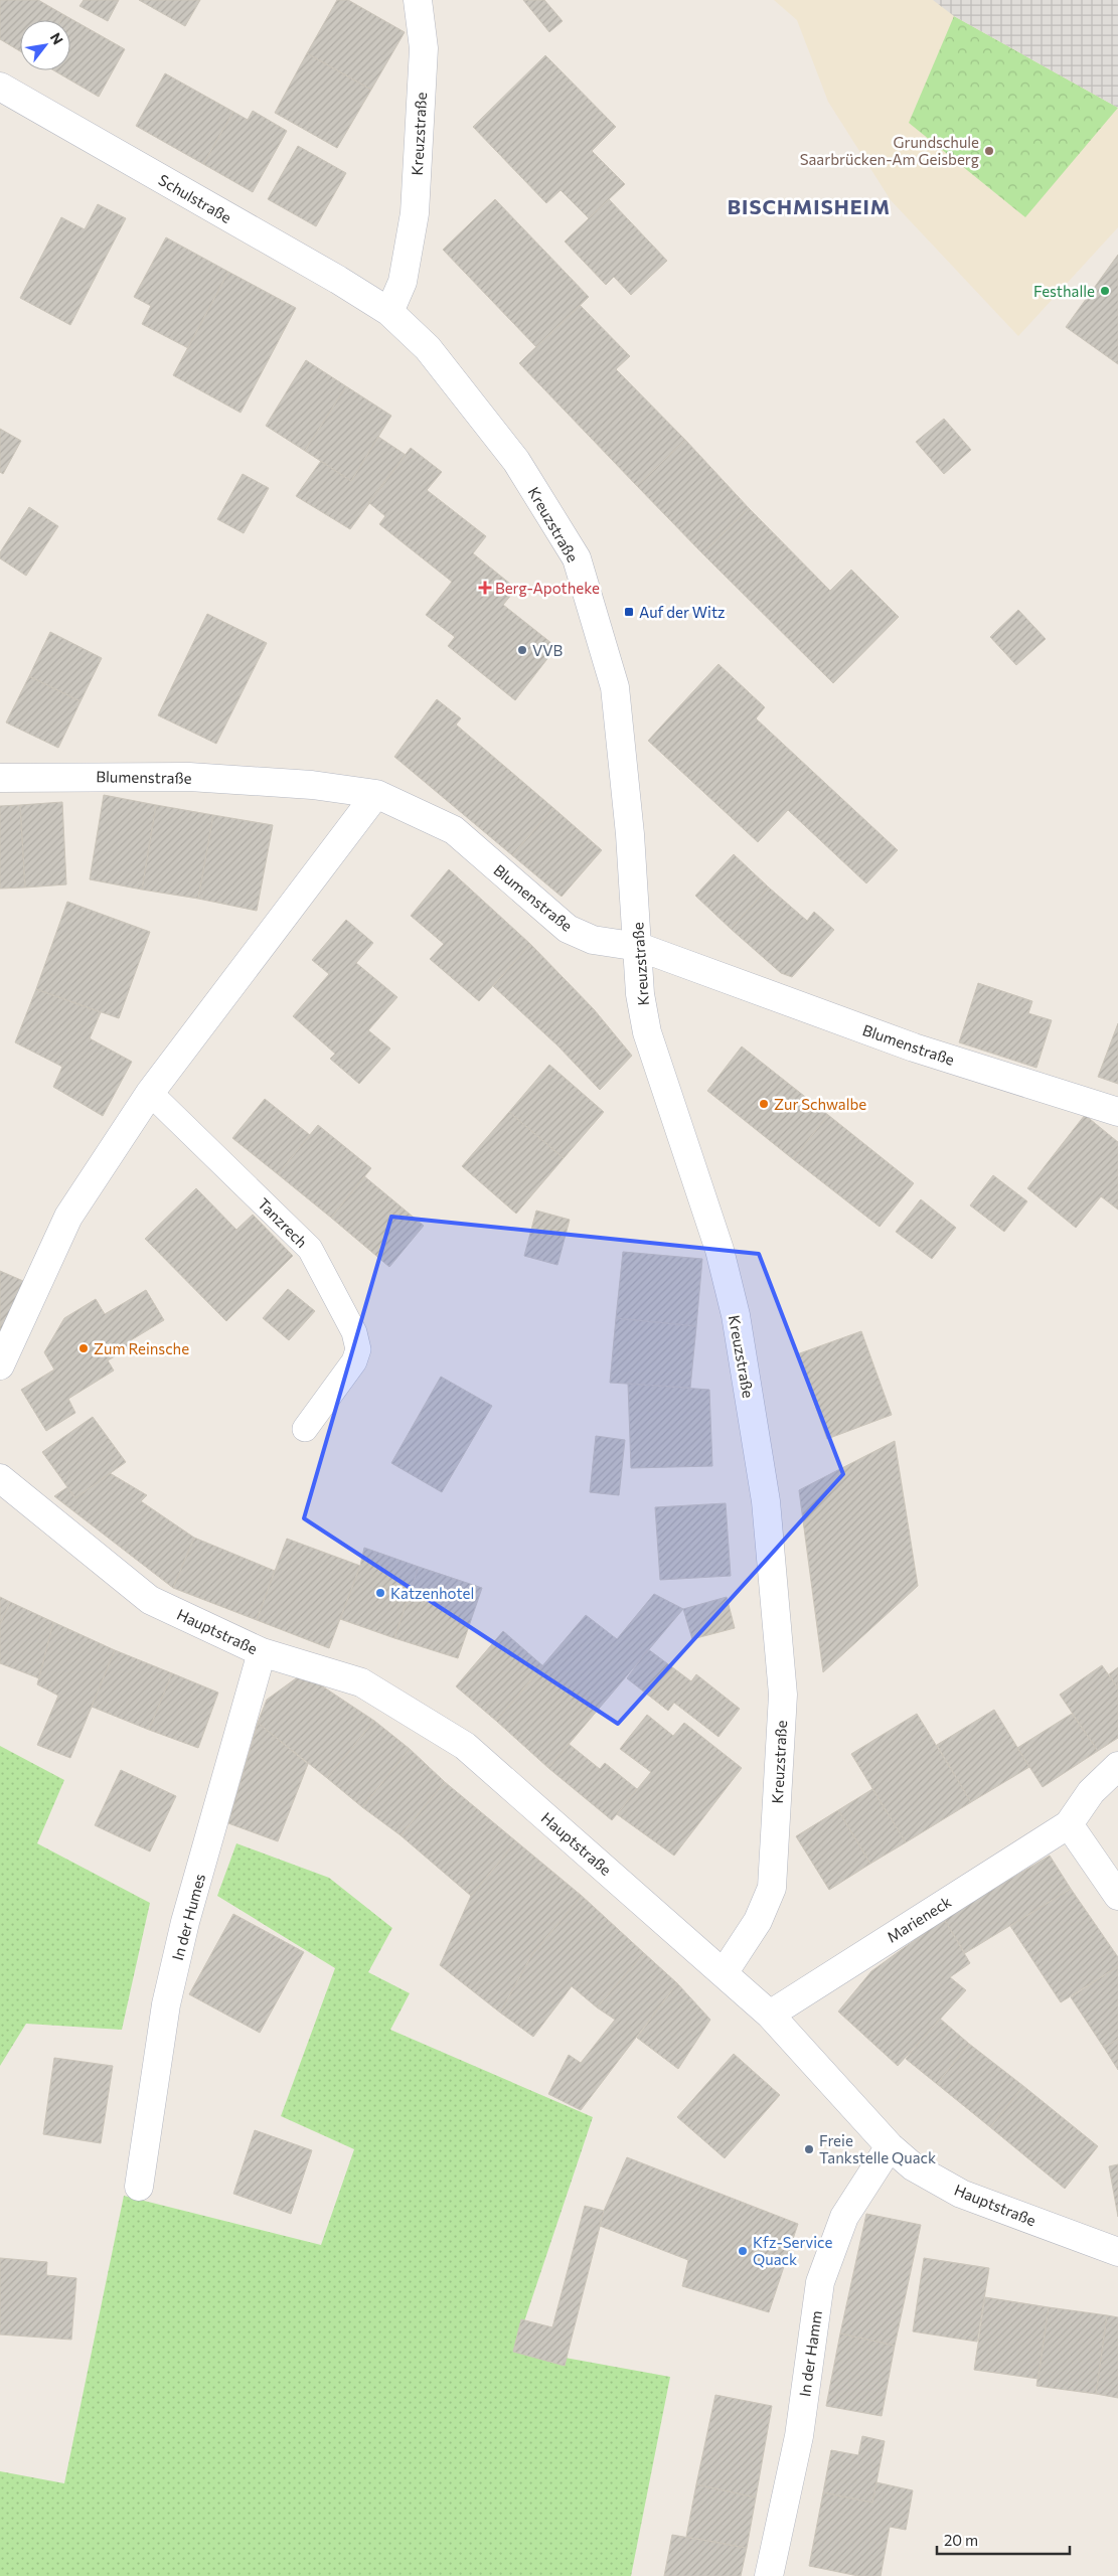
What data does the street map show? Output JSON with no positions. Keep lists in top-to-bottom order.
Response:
{
  "streets": {
    "street": [
      "Kreuzstraße",
      "Schulstraße",
      "Blumenstraße",
      "Hauptstraße",
      "In der Humes",
      "Marieneck",
      "In der Hamm"
    ],
    "lane": ["Tanzrech"]
  },
  "crossings": [
    ["Kreuzstraße", "Schulstraße"],
    ["Kreuzstraße", "Blumenstraße"],
    ["Kreuzstraße", "Hauptstraße"],
    ["Hauptstraße", "In der Humes"],
    ["Hauptstraße", "Marieneck"],
    ["Hauptstraße", "In der Hamm"]
  ],
  "districts": ["BISCHMISHEIM"],
  "places": {
    "other": [
      "Grundschule Saarbrücken-Am Geisberg",
      "Festhalle",
      "VVB",
      "Zur Schwalbe",
      "Zum Reinsche",
      "Katzenhotel",
      "Freie Tankstelle Quack",
      "Kfz-Service Quack"
    ],
    "health": ["Berg-Apotheke"],
    "transit": ["Auf der Witz"]
  },
  "scale_bar": "20 m",
  "north": "top right"
}
